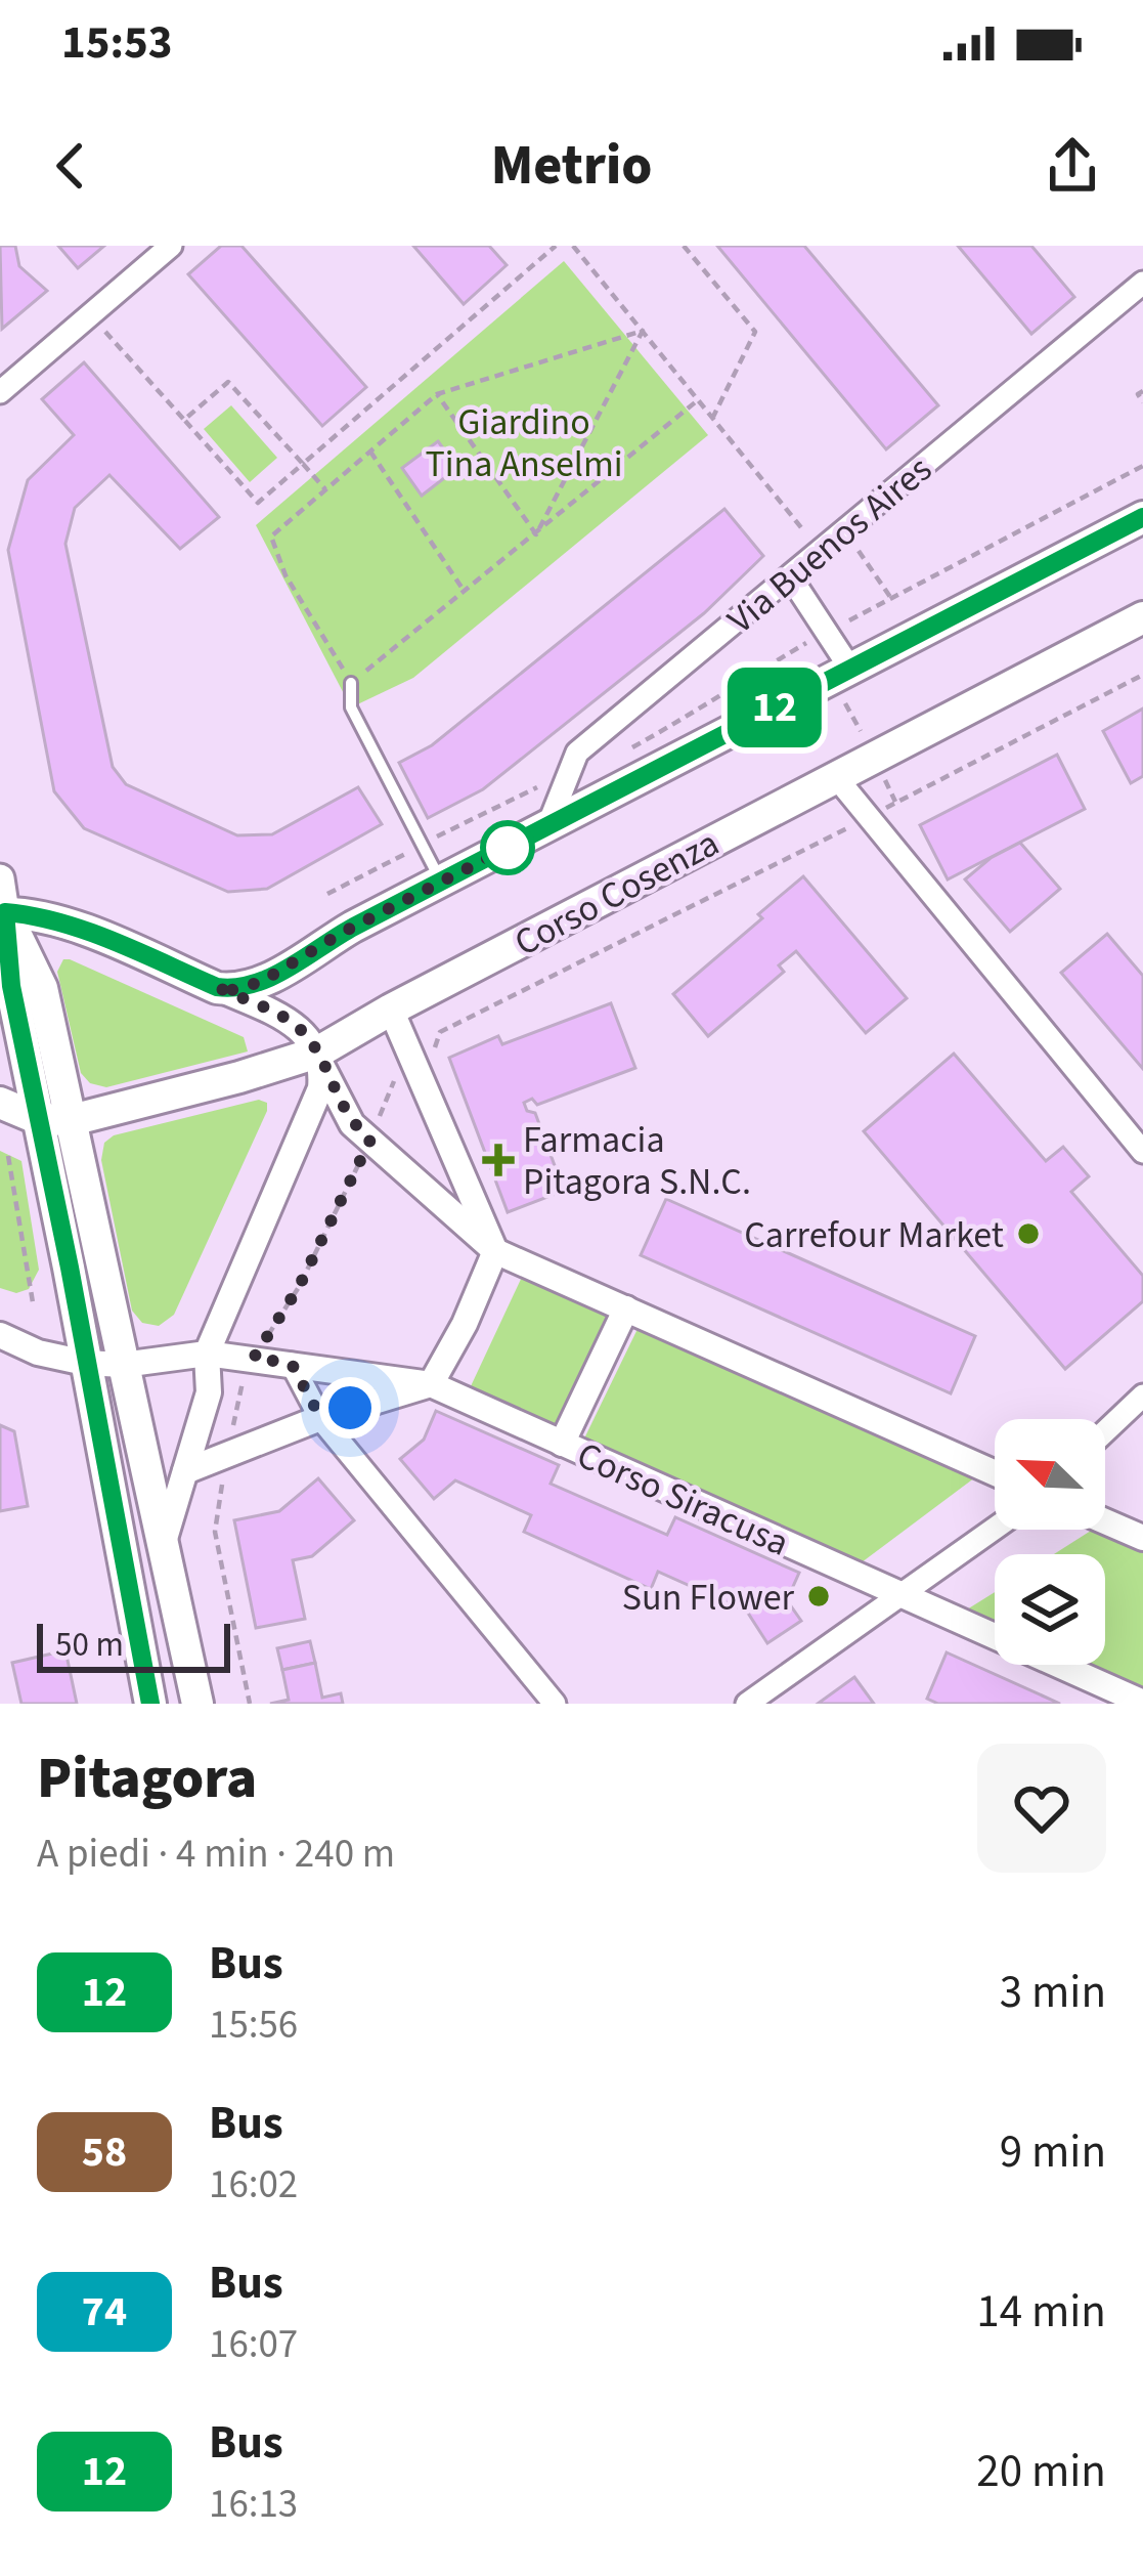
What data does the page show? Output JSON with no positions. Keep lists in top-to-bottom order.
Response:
{
  "streets": {
    "main road": ["Corso Cosenza"],
    "street": ["Via Buenos Aires", "Corso Siracusa"]
  },
  "parks": ["Giardino Tina Anselmi"],
  "places": {
    "health": ["Farmacia Pitagora S.N.C."],
    "other": ["Carrefour Market", "Sun Flower"]
  },
  "lines": ["bus line 12"],
  "scale_bar": "50 m",
  "north": "top left",
  "page": {
    "status": "15:53",
    "header": "Metrio",
    "on_map": "12",
    "scale": "50 m",
    "heading": ["Pitagora", "A piedi · 4 min · 240 m"],
    "list": [
      {
        "mark": "12",
        "name": "Bus",
        "note": "15:56",
        "value": "3 min"
      },
      {
        "mark": "58",
        "name": "Bus",
        "note": "16:02",
        "value": "9 min"
      },
      {
        "mark": "74",
        "name": "Bus",
        "note": "16:07",
        "value": "14 min"
      },
      {
        "mark": "12",
        "name": "Bus",
        "note": "16:13",
        "value": "20 min"
      }
    ]
  }
}
